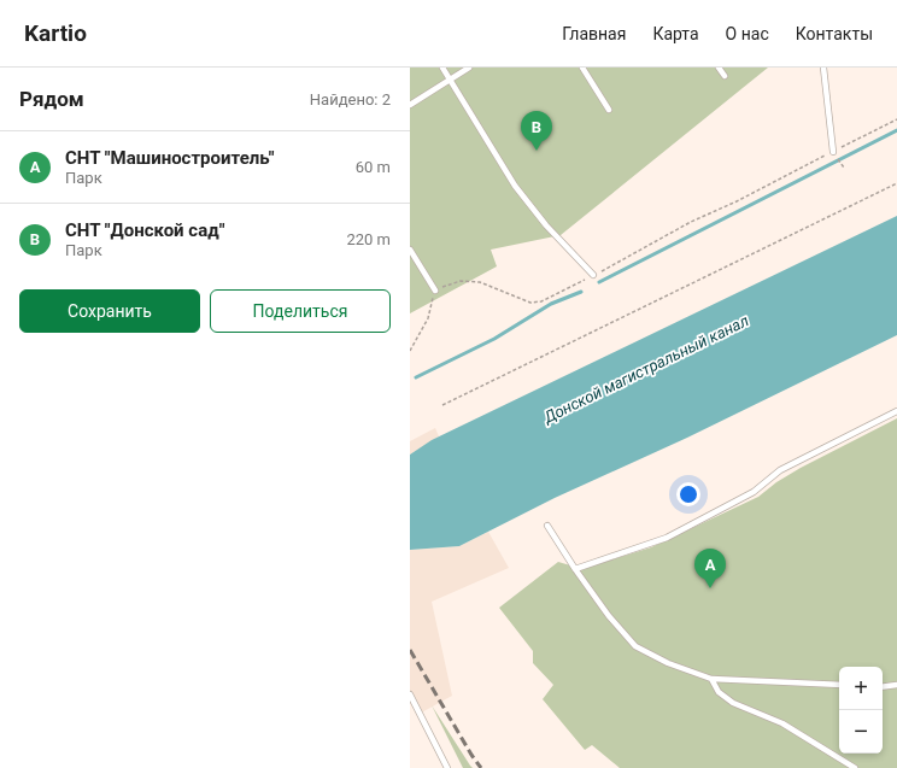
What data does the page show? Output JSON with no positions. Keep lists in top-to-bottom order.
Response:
{
  "water": ["Донской магистральный канал"],
  "page": {
    "header": "Kartio",
    "nav": [
      "Главная",
      "Карта",
      "О нас",
      "Контакты"
    ],
    "heading": ["Рядом", "Найдено: 2"],
    "pins": ["B", "A"],
    "list": [
      {
        "mark": "A",
        "name": "СНТ \"Машиностроитель\"",
        "note": "Парк",
        "value": "60 m"
      },
      {
        "mark": "B",
        "name": "СНТ \"Донской сад\"",
        "note": "Парк",
        "value": "220 m"
      }
    ],
    "buttons": ["Сохранить", "Поделиться"],
    "map_buttons": ["+", "−"]
  }
}
